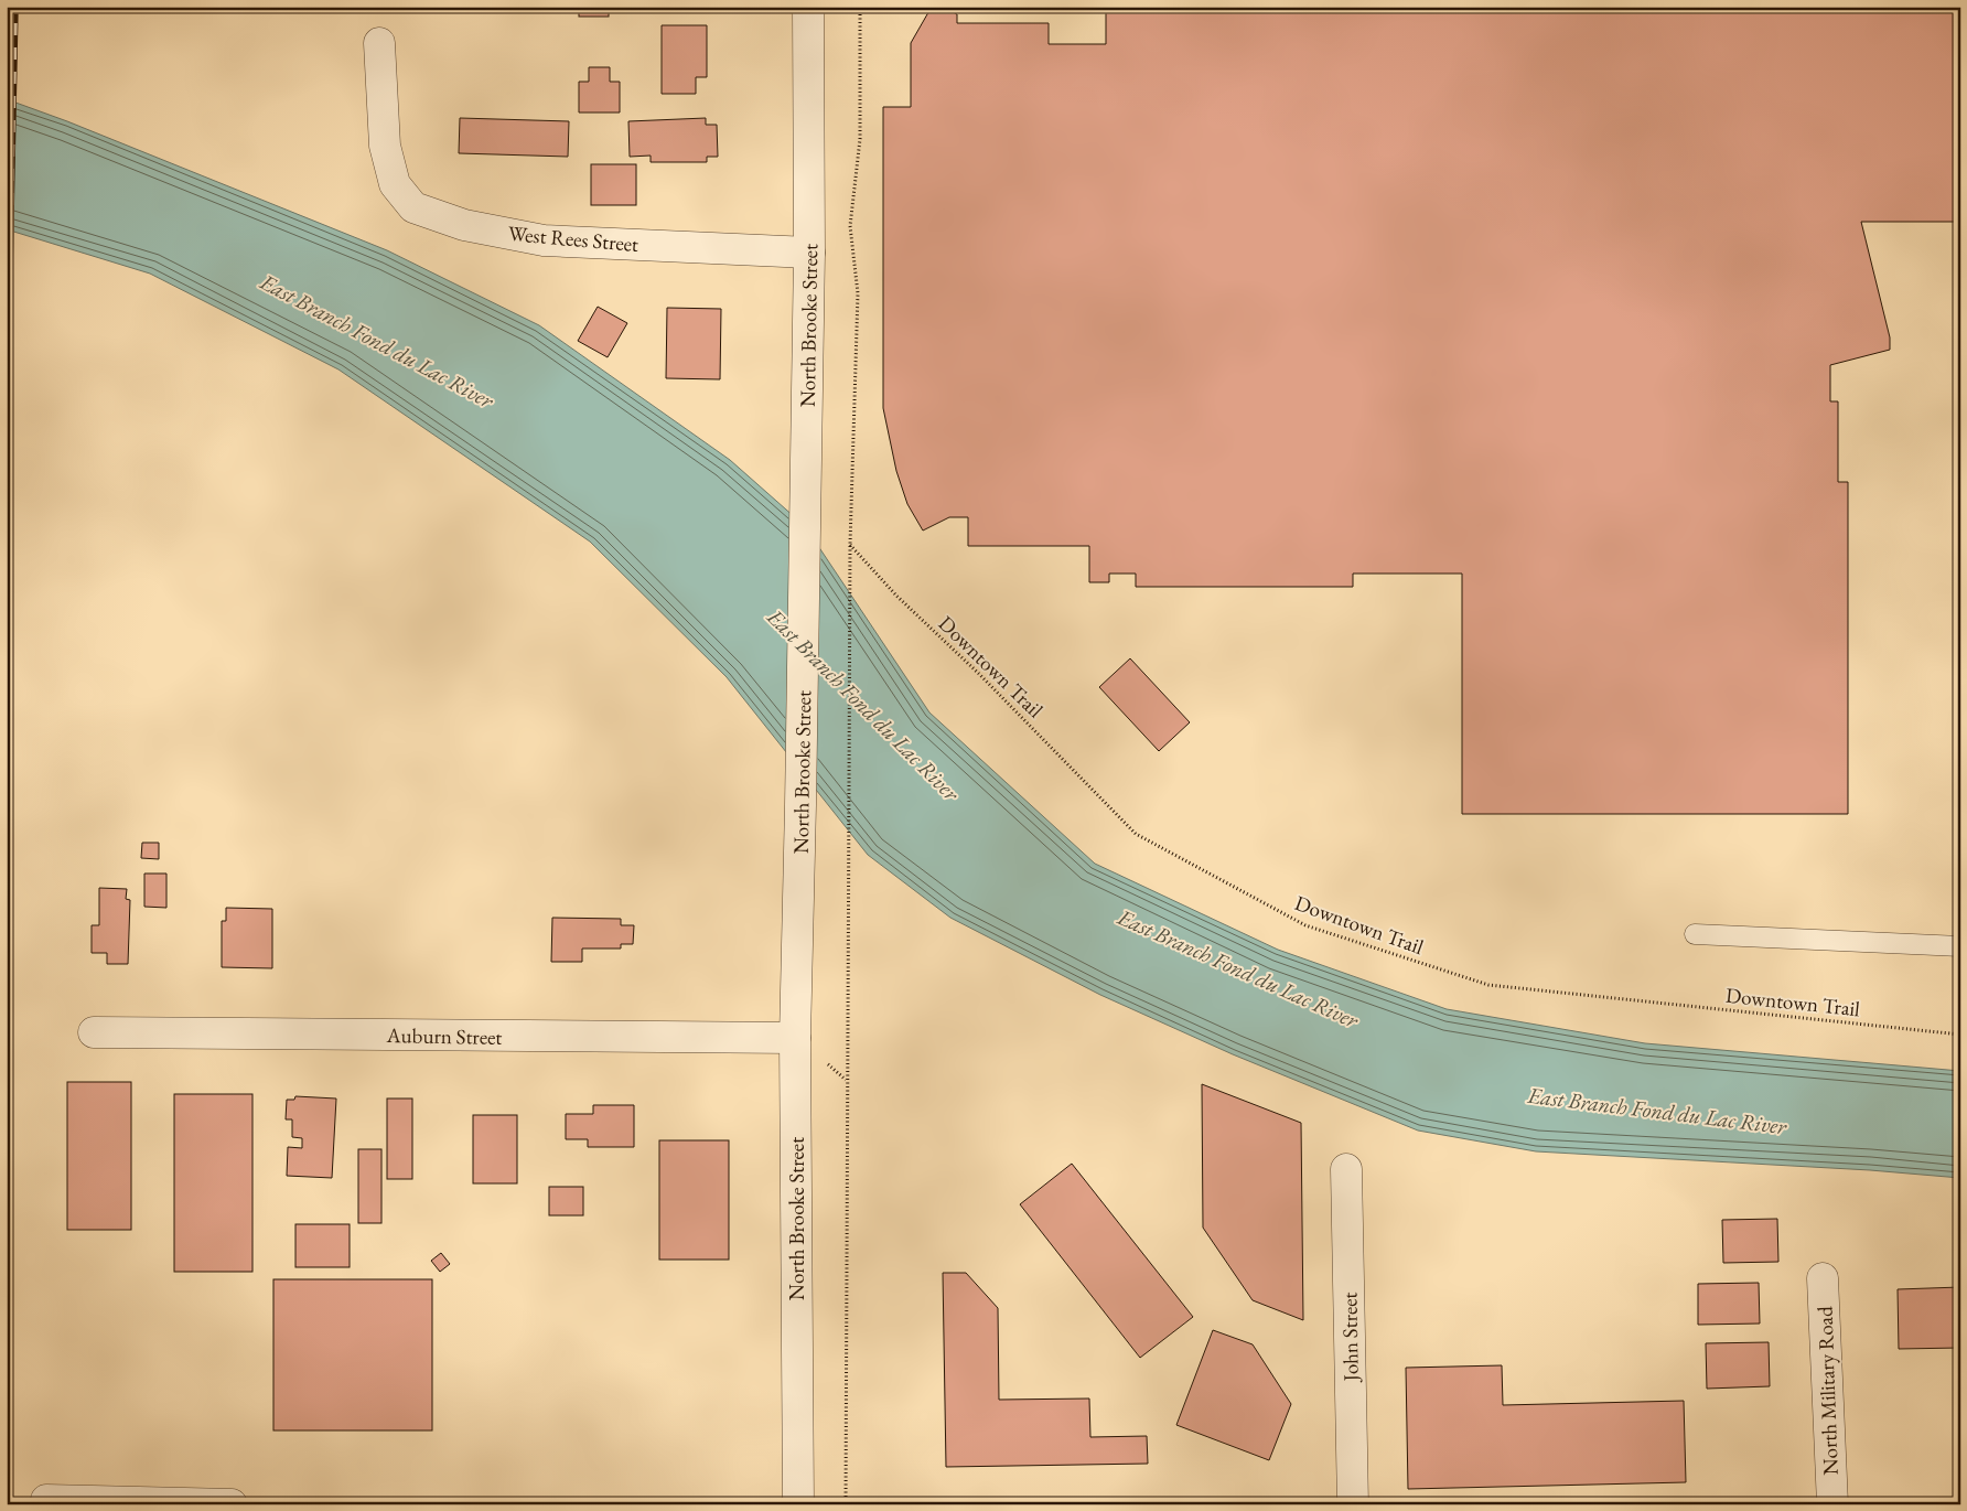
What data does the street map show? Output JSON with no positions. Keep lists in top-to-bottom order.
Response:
{
  "streets": {
    "street": [
      "West Rees Street",
      "North Brooke Street",
      "Auburn Street",
      "John Street",
      "North Military Road"
    ],
    "path": ["Downtown Trail"]
  },
  "crossings": [
    ["West Rees Street", "North Brooke Street"],
    ["North Brooke Street", "Auburn Street"]
  ],
  "water": ["East Branch Fond du Lac River"]
}
